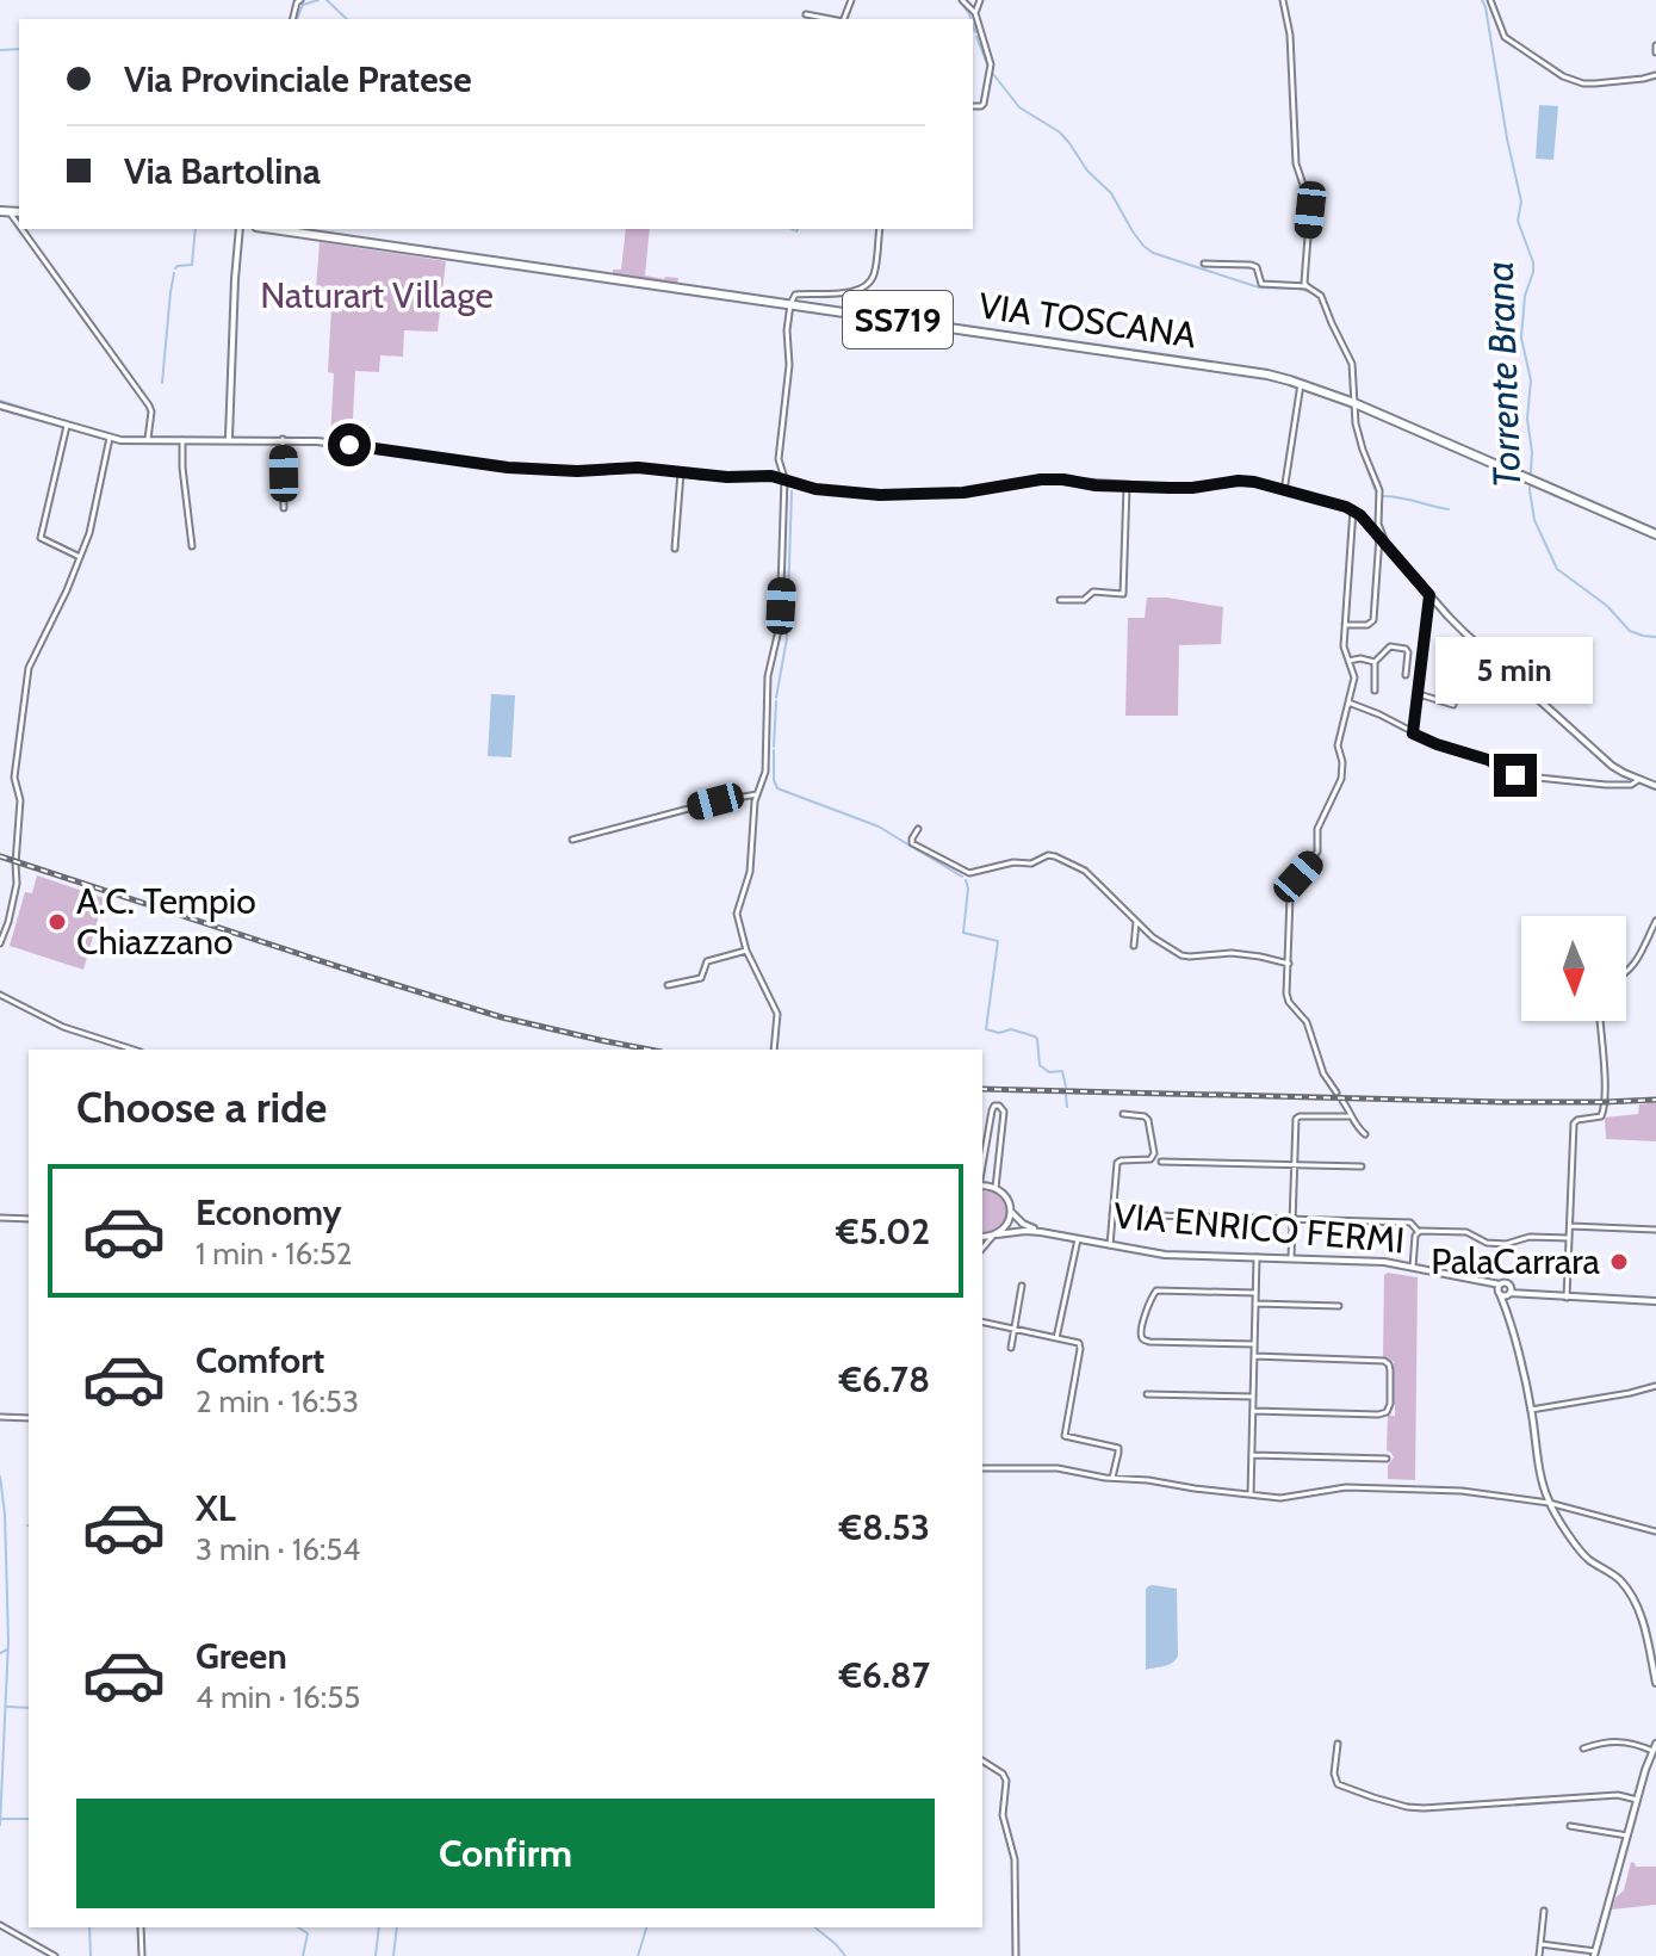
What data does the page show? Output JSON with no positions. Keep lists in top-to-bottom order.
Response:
{
  "streets": {
    "main road": ["SS719", "VIA TOSCANA"],
    "street": ["VIA ENRICO FERMI"]
  },
  "water": ["Torrente Brana"],
  "parks": ["Naturart Village"],
  "places": ["A.C. Tempio Chiazzano", "PalaCarrara"],
  "north": "bottom",
  "page": {
    "banner": ["Via Provinciale Pratese", "Via Bartolina"],
    "bubble": "5 min",
    "heading": "Choose a ride",
    "list": [
      {
        "name": "Economy",
        "note": "1 min · 16:52",
        "value": "€5.02"
      },
      {
        "name": "Comfort",
        "note": "2 min · 16:53",
        "value": "€6.78"
      },
      {
        "name": "XL",
        "note": "3 min · 16:54",
        "value": "€8.53"
      },
      {
        "name": "Green",
        "note": "4 min · 16:55",
        "value": "€6.87"
      }
    ],
    "buttons": "Confirm"
  }
}
